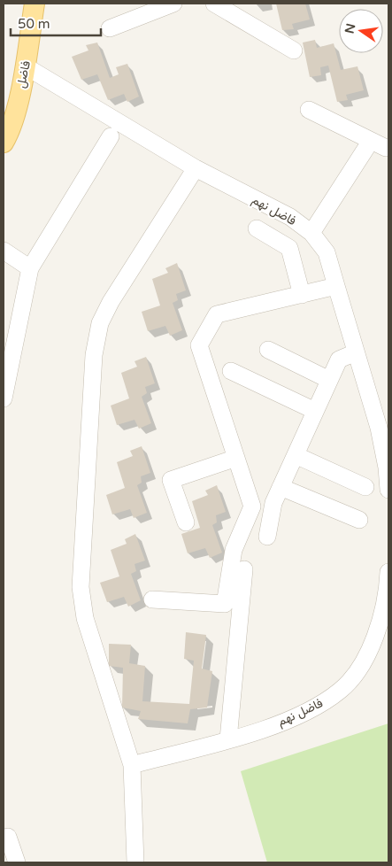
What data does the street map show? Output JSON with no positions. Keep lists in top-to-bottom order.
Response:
{
  "streets": {
    "main road": ["فاضل"],
    "street": ["فاضل نهم"]
  },
  "crossings": [
    ["فاضل", "فاضل نهم"]
  ],
  "scale_bar": "50 m",
  "north": "left"
}
